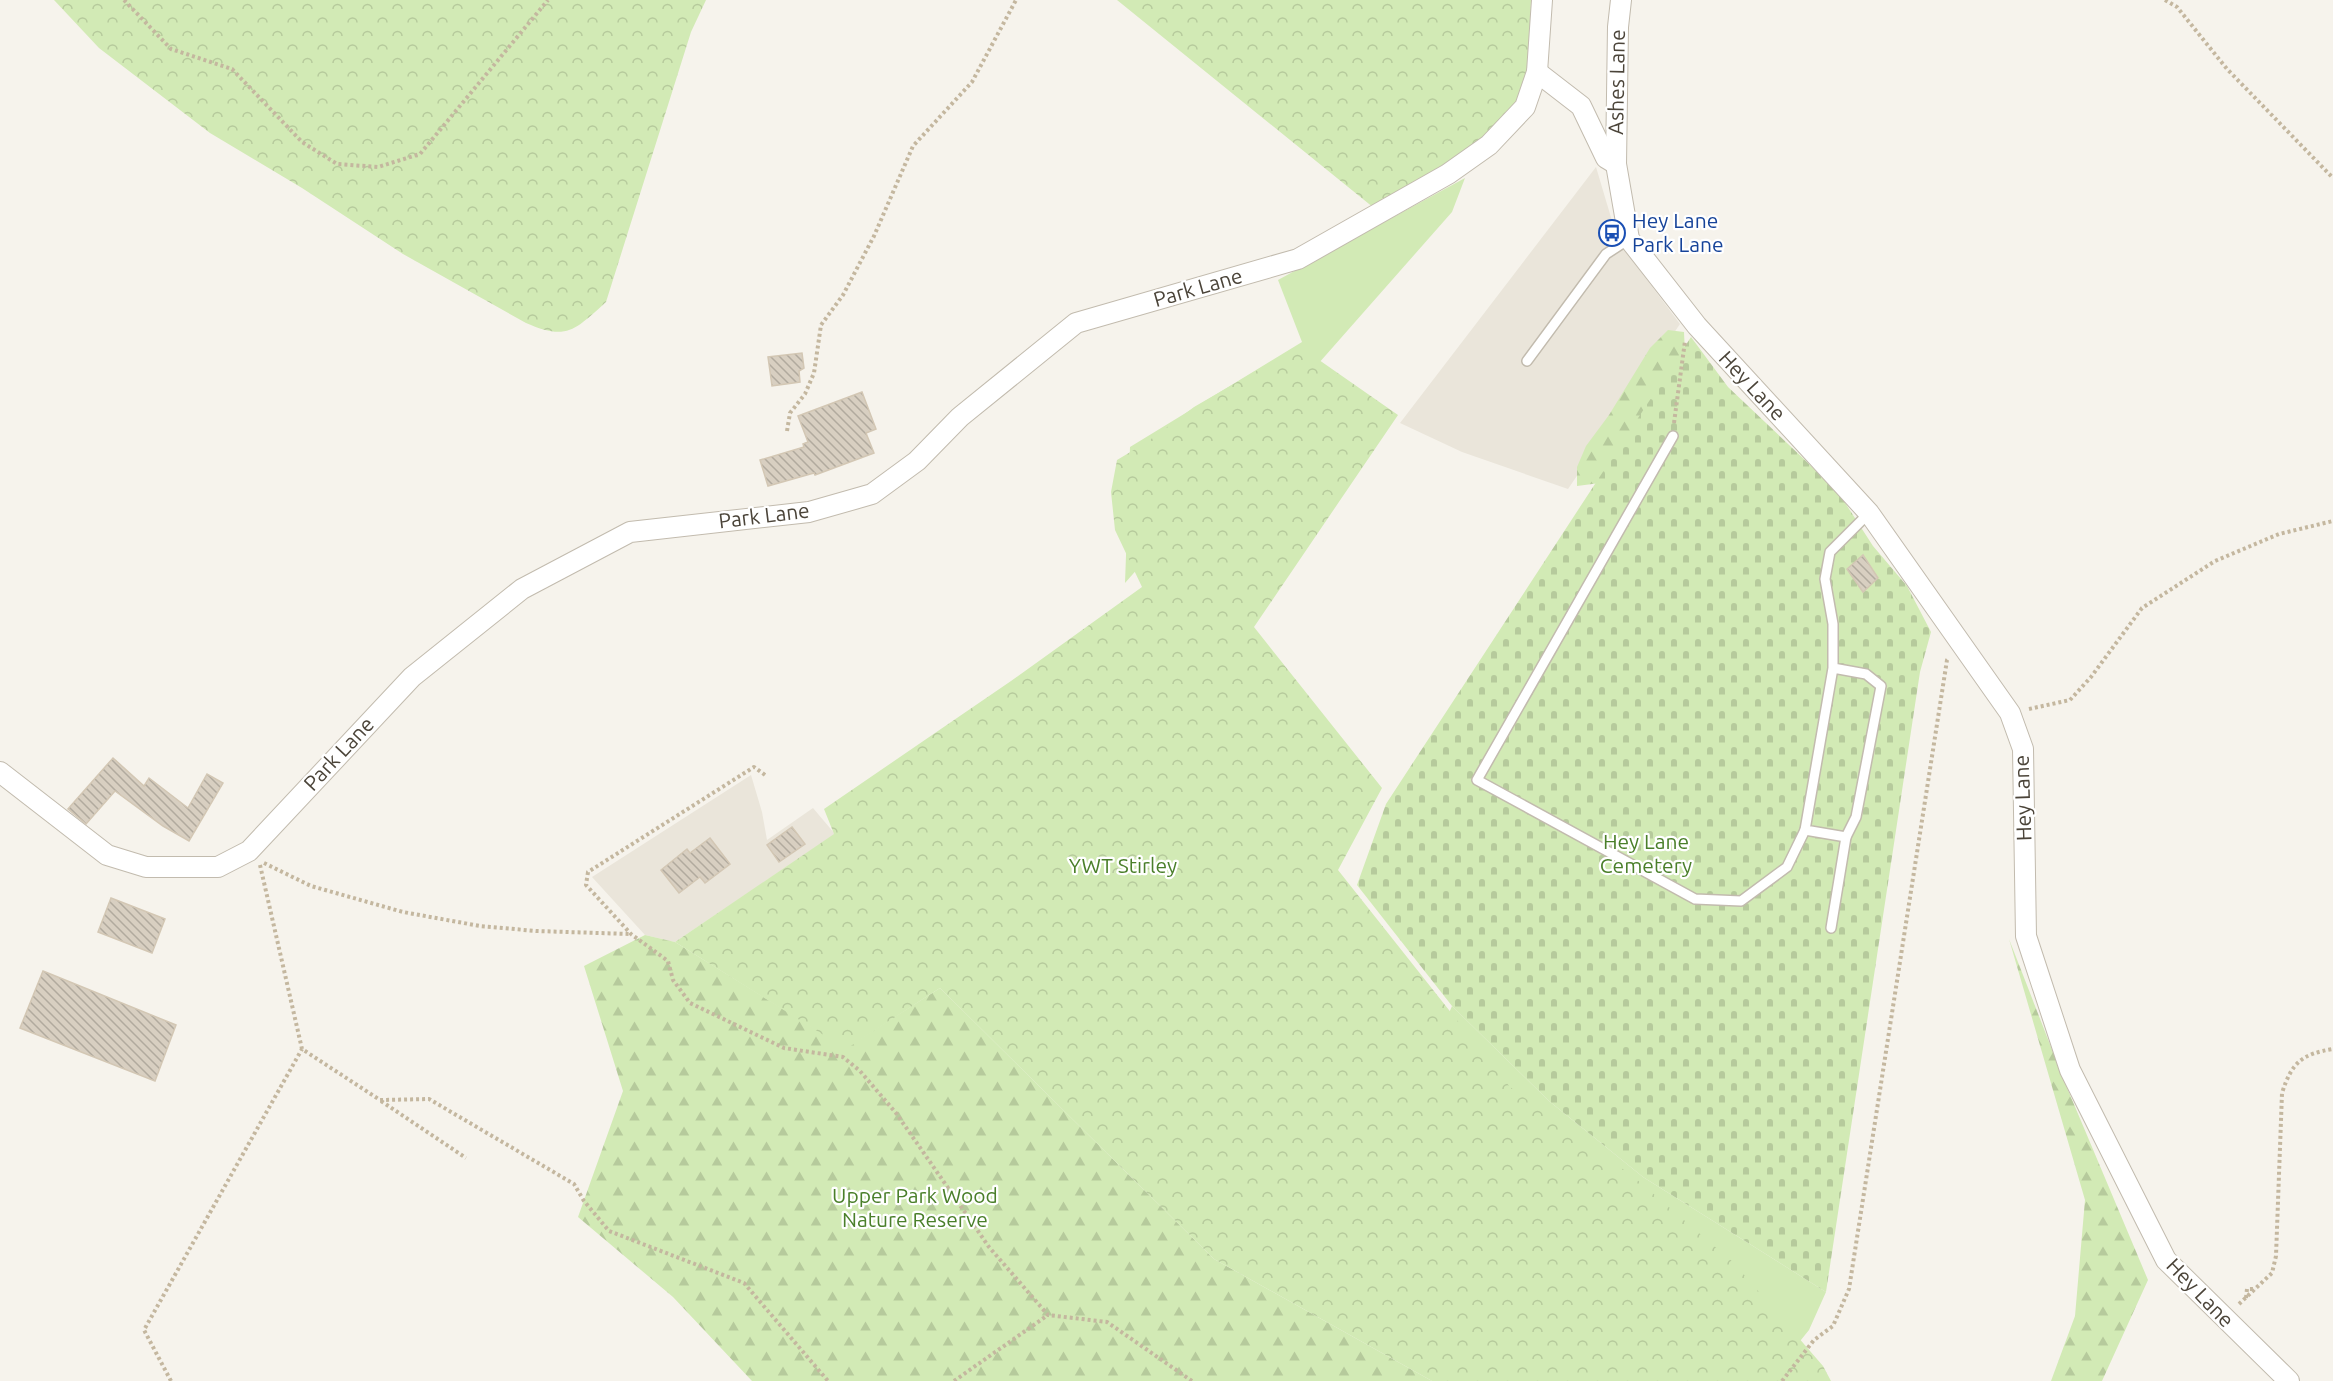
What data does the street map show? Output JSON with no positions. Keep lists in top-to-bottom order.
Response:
{
  "streets": {
    "street": ["Ashes Lane", "Park Lane", "Hey Lane"]
  },
  "crossings": [
    ["Ashes Lane", "Hey Lane"]
  ],
  "parks": ["Hey Lane Cemetery", "YWT Stirley", "Upper Park Wood Nature Reserve"],
  "places": {
    "bus stop": ["Hey Lane Park Lane"]
  }
}
